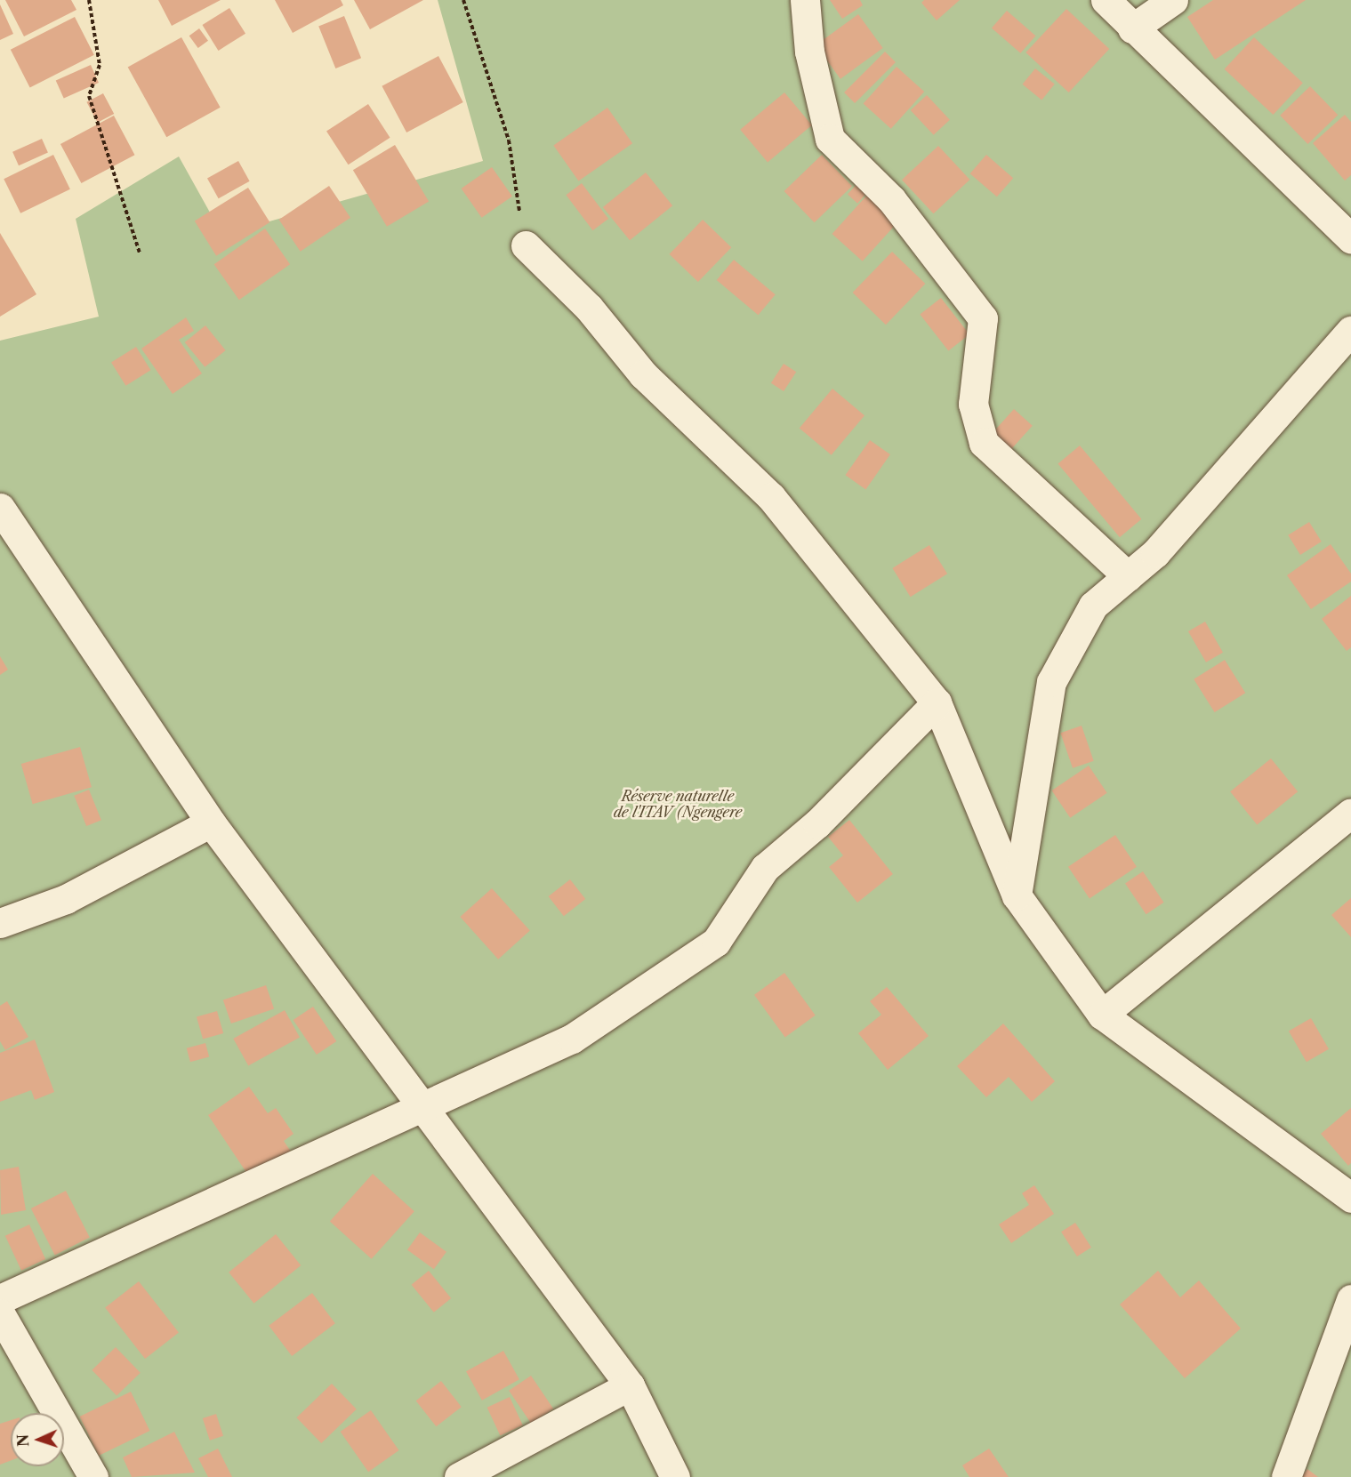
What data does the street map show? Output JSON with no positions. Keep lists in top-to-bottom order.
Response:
{
  "parks": ["Réserve naturelle de l'ITAV (Ngengere"],
  "north": "left"
}
